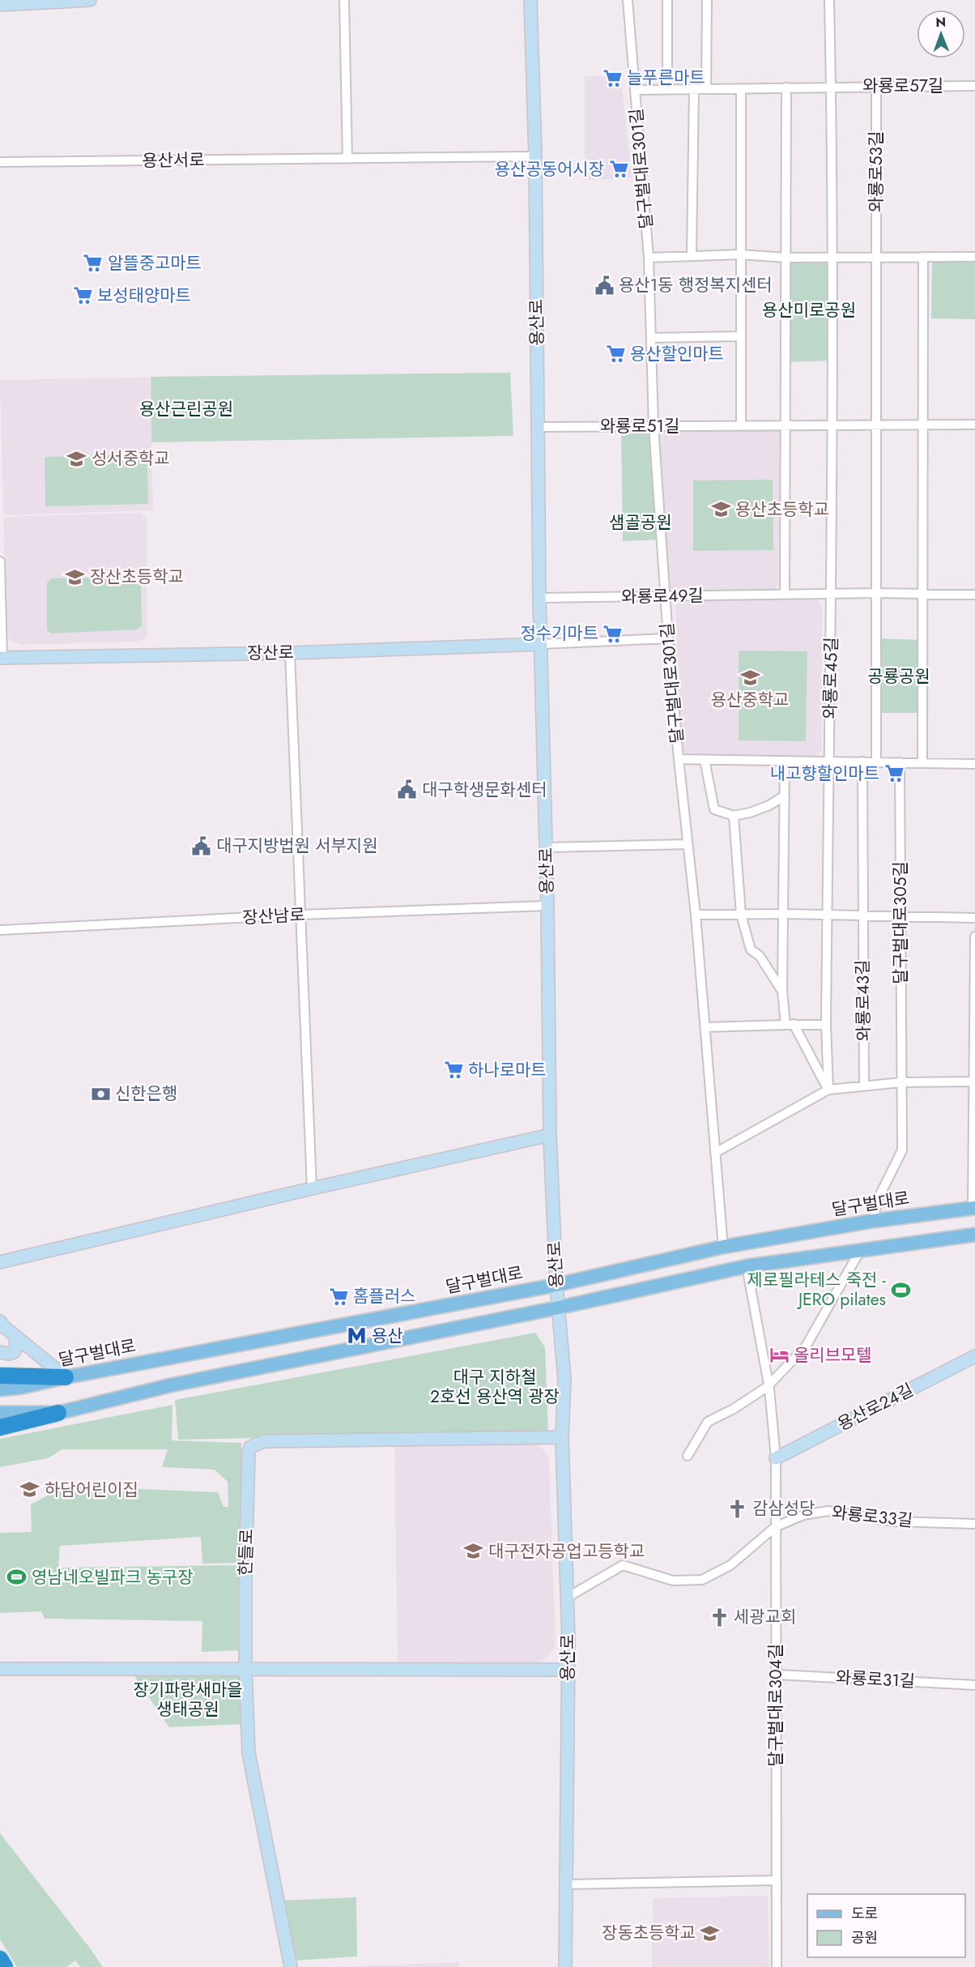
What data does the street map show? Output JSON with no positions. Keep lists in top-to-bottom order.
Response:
{
  "streets": {
    "main road": ["달구벌대로"],
    "street": [
      "와룡로57길",
      "용산서로",
      "달구벌대로301길",
      "와룡로53길",
      "용산로",
      "와룡로51길",
      "와룡로49길",
      "장산로",
      "와룡로45길",
      "장산남로",
      "달구벌대로305길",
      "와룡로43길",
      "용산로24길",
      "와룡로33길",
      "한들로",
      "와룡로31길",
      "달구벌대로304길"
    ]
  },
  "crossings": [
    ["와룡로57길", "달구벌대로301길"],
    ["와룡로57길", "와룡로53길"],
    ["용산서로", "용산로"],
    ["달구벌대로301길", "와룡로51길"],
    ["달구벌대로301길", "와룡로49길"],
    ["달구벌대로301길", "달구벌대로"],
    ["용산로", "와룡로51길"],
    ["용산로", "와룡로49길"],
    ["용산로", "장산로"],
    ["용산로", "장산남로"],
    ["용산로", "달구벌대로"],
    ["용산로", "와룡로33길"],
    ["용산로", "한들로"],
    ["와룡로49길", "와룡로45길"],
    ["달구벌대로305길", "달구벌대로"],
    ["용산로24길", "달구벌대로304길"],
    ["와룡로33길", "달구벌대로304길"],
    ["와룡로31길", "달구벌대로304길"]
  ],
  "parks": [
    "용산미로공원",
    "용산근린공원",
    "샘골공원",
    "공룡공원",
    "대구 지하철 2호선 용산역 광장",
    "장기파랑새마을 생태공원"
  ],
  "places": {
    "supermarket": [
      "늘푸른마트",
      "용산공동어시장",
      "알뜰중고마트",
      "보성태양마트",
      "용산할인마트",
      "정수기마트",
      "내고향할인마트",
      "하나로마트",
      "홈플러스"
    ],
    "public building": ["용산1동 행정복지센터", "대구학생문화센터", "대구지방법원 서부지원"],
    "school or university": [
      "성서중학교",
      "용산초등학교",
      "장산초등학교",
      "용산중학교",
      "하담어린이집",
      "대구전자공업고등학교",
      "장동초등학교"
    ],
    "bank": ["신한은행"],
    "sports": ["제로필라테스 죽전 - JERO pilates", "영남네오빌파크 농구장"],
    "metro station": ["용산"],
    "hotel": ["올리브모텔"],
    "church": ["감삼성당", "세광교회"]
  },
  "legend": ["도로", "공원"],
  "north": "top"
}
